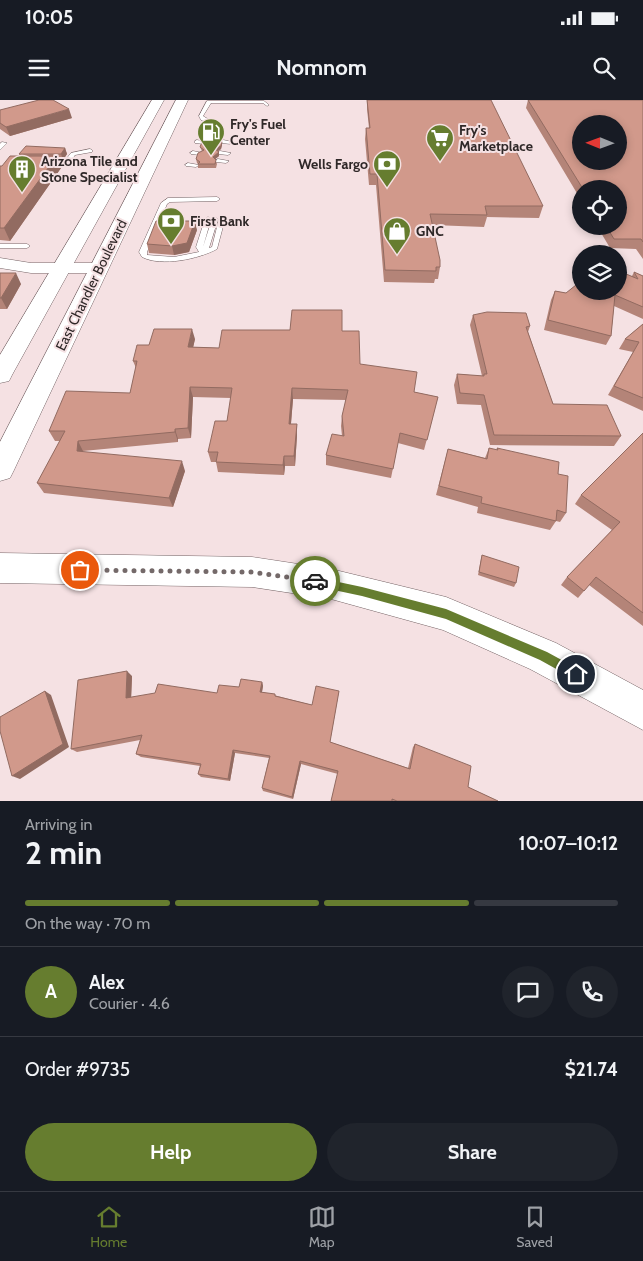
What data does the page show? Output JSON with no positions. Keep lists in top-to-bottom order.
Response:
{
  "streets": {
    "main road": ["East Chandler Boulevard"]
  },
  "places": {
    "fuel station": ["Fry's Fuel Center"],
    "supermarket": ["Fry's Marketplace"],
    "bank": ["Wells Fargo", "First Bank"],
    "building": ["Arizona Tile and Stone Specialist"],
    "shop": ["GNC"]
  },
  "north": "left",
  "page": {
    "status": "10:05",
    "header": "Nomnom",
    "heading": ["2 min", "Arriving in", "10:07–10:12"],
    "panel": [
      "Alex",
      "Courier · 4.6",
      "Order #9735",
      "$21.74"
    ],
    "bar": "On the way · 70 m",
    "round": "A",
    "buttons": ["Help", "Share"],
    "tabs": ["Home", "Map", "Saved"]
  }
}
